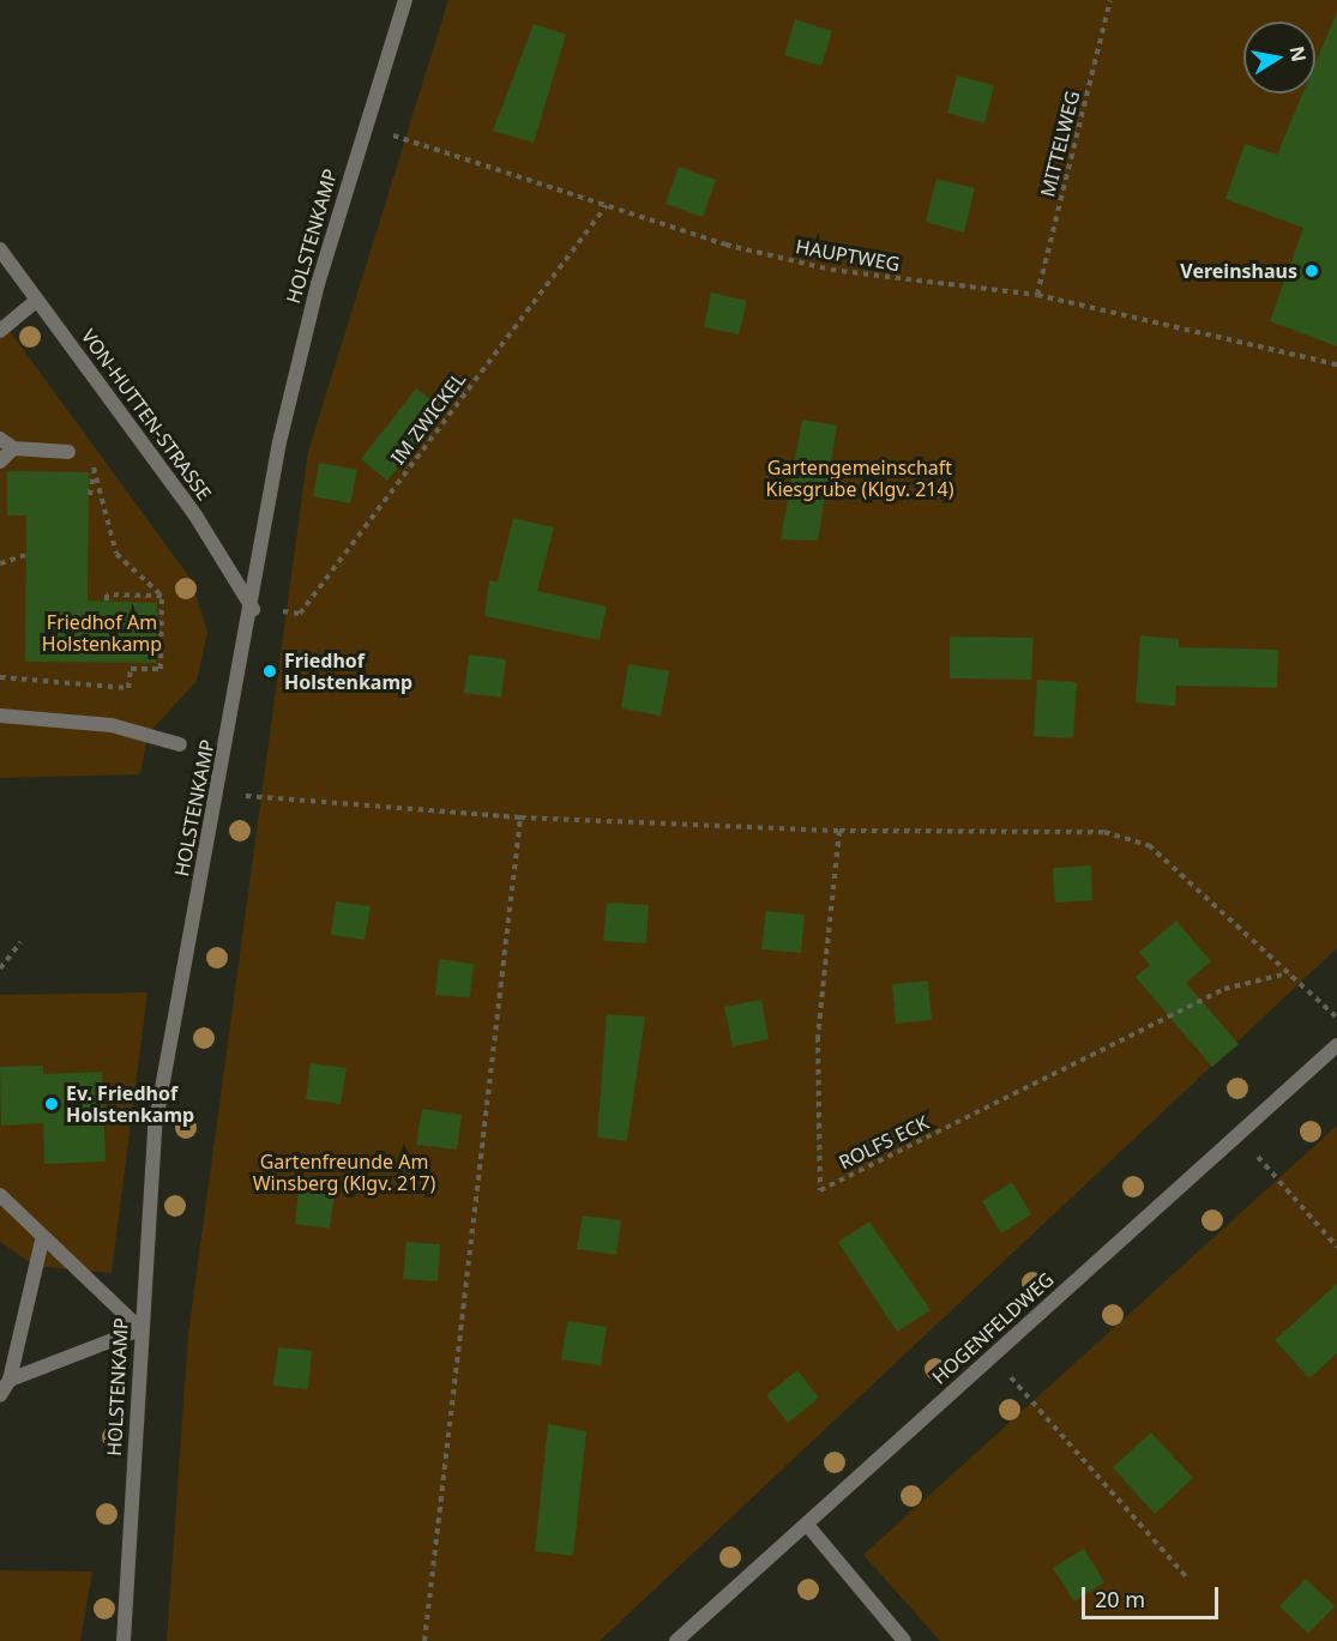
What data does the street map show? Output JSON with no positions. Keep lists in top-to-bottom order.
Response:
{
  "streets": {
    "street": ["HOLSTENKAMP", "VON-HUTTEN-STRASSE", "HOGENFELDWEG"],
    "path": [
      "MITTELWEG",
      "HAUPTWEG",
      "IM ZWICKEL",
      "ROLFS ECK"
    ]
  },
  "crossings": [
    ["MITTELWEG", "HAUPTWEG"],
    ["HOLSTENKAMP", "HAUPTWEG"],
    ["HOLSTENKAMP", "VON-HUTTEN-STRASSE"],
    ["HOLSTENKAMP", "IM ZWICKEL"],
    ["HAUPTWEG", "IM ZWICKEL"],
    ["VON-HUTTEN-STRASSE", "IM ZWICKEL"]
  ],
  "parks": ["Gartengemeinschaft Kiesgrube (Klgv. 214)", "Friedhof Am Holstenkamp", "Gartenfreunde Am Winsberg (Klgv. 217)"],
  "places": ["Vereinshaus", "Friedhof Holstenkamp", "Ev. Friedhof Holstenkamp"],
  "scale_bar": "20 m",
  "north": "right"
}
